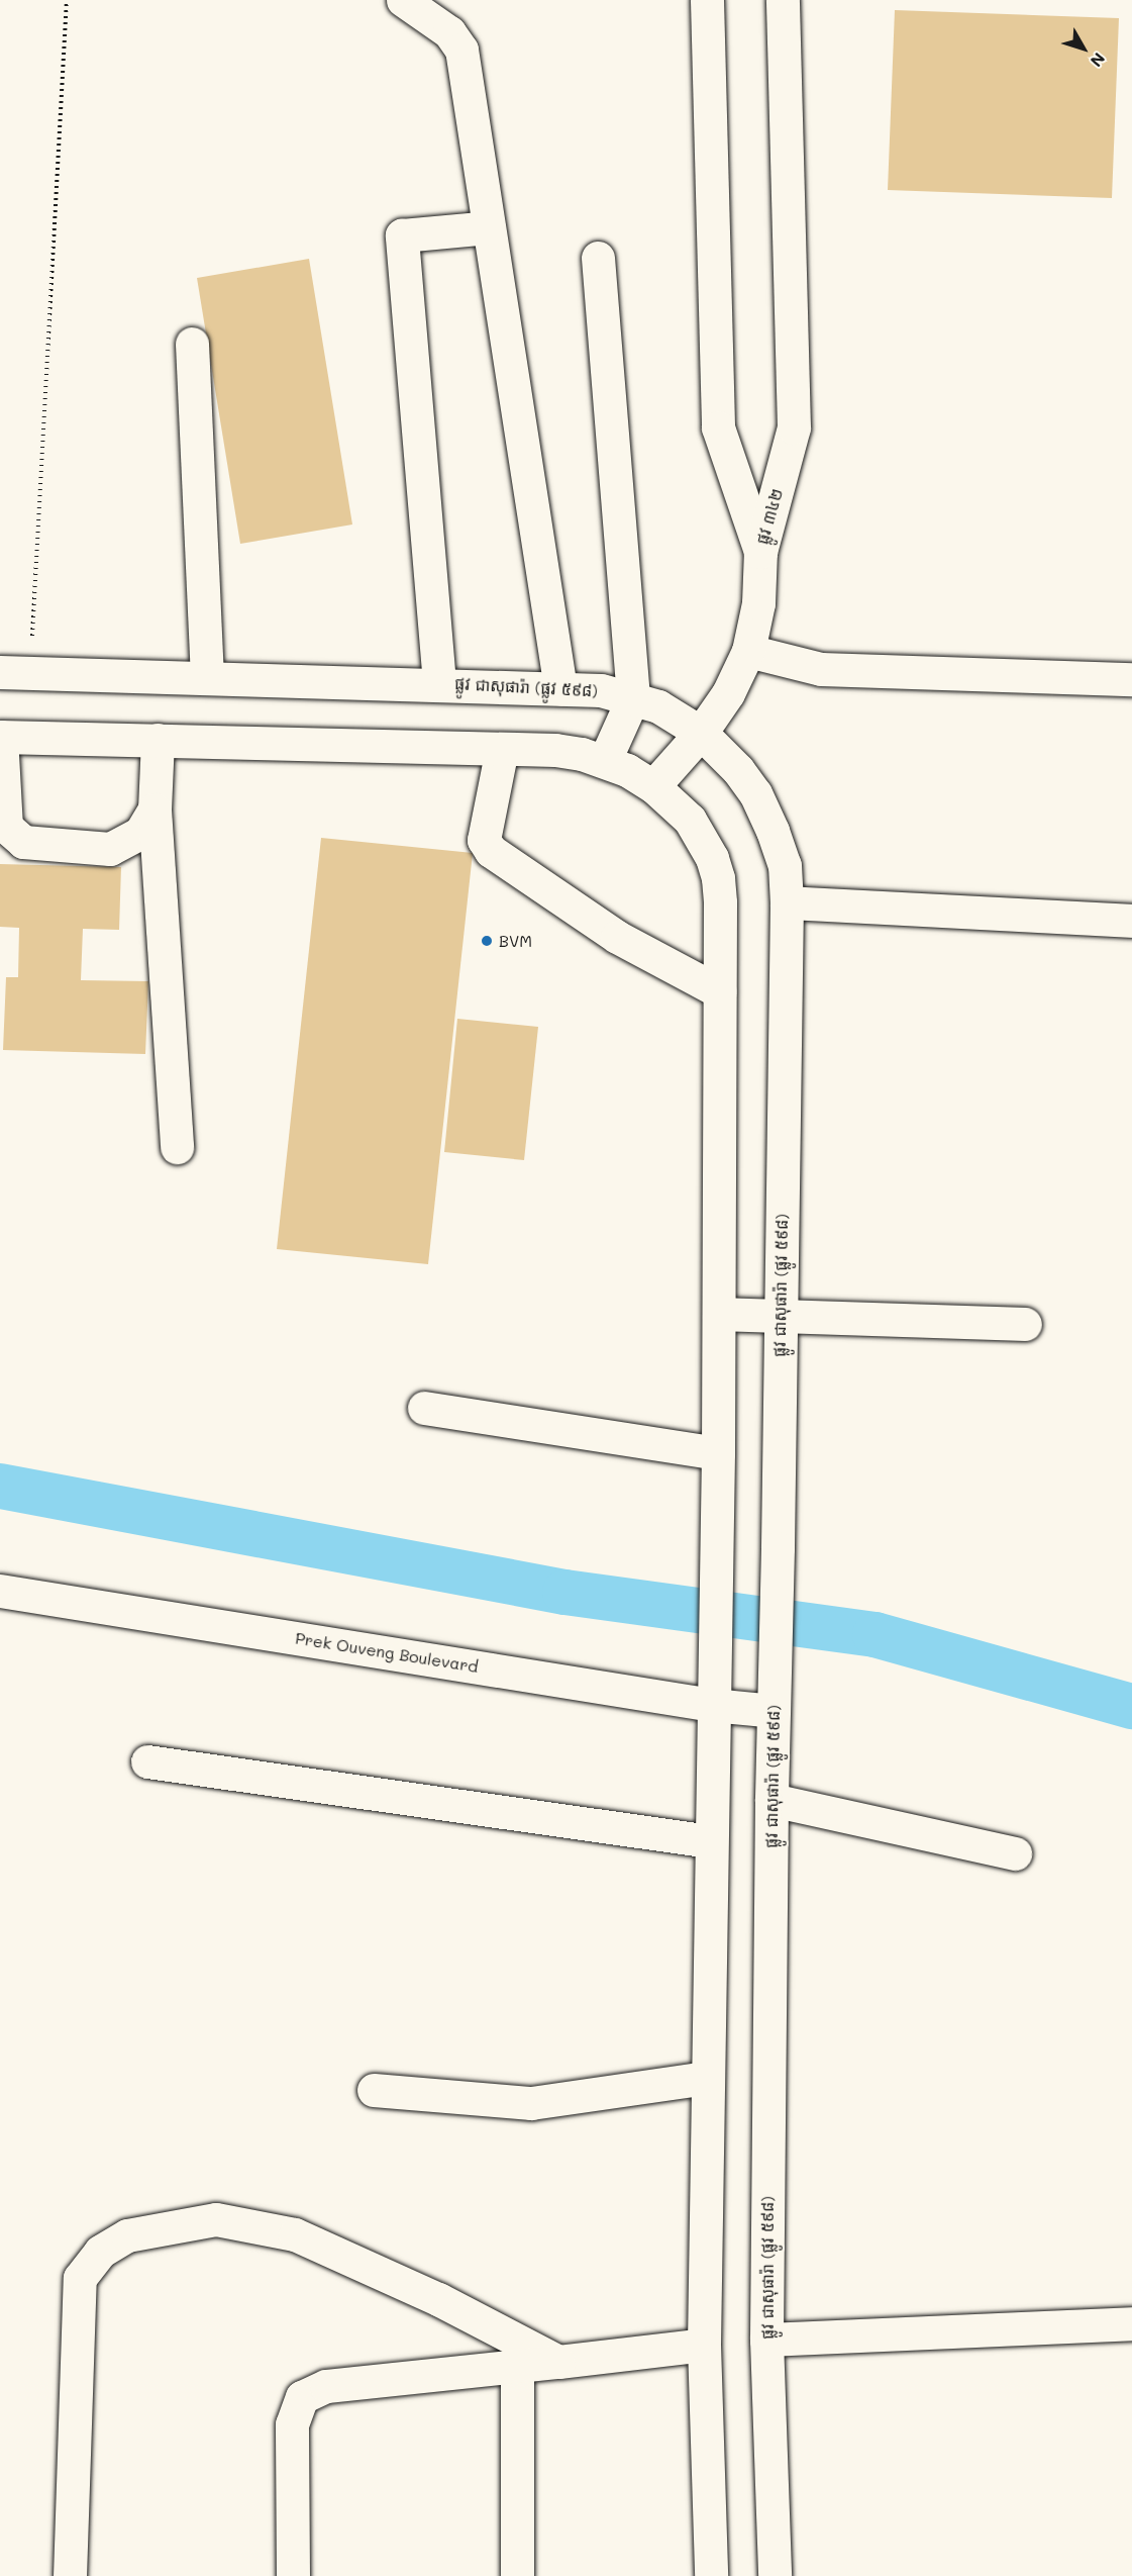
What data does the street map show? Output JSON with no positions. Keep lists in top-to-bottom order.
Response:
{
  "streets": {
    "main road": ["ផ្លូវ ៣៤២", "ផ្លូវ ជាសុផារ៉ា (ផ្លូវ ៥៩៨)", "Prek Ouveng Boulevard"]
  },
  "crossings": [
    ["ផ្លូវ ជាសុផារ៉ា (ផ្លូវ ៥៩៨)", "Prek Ouveng Boulevard"]
  ],
  "places": ["BVM"],
  "north": "bottom right"
}
